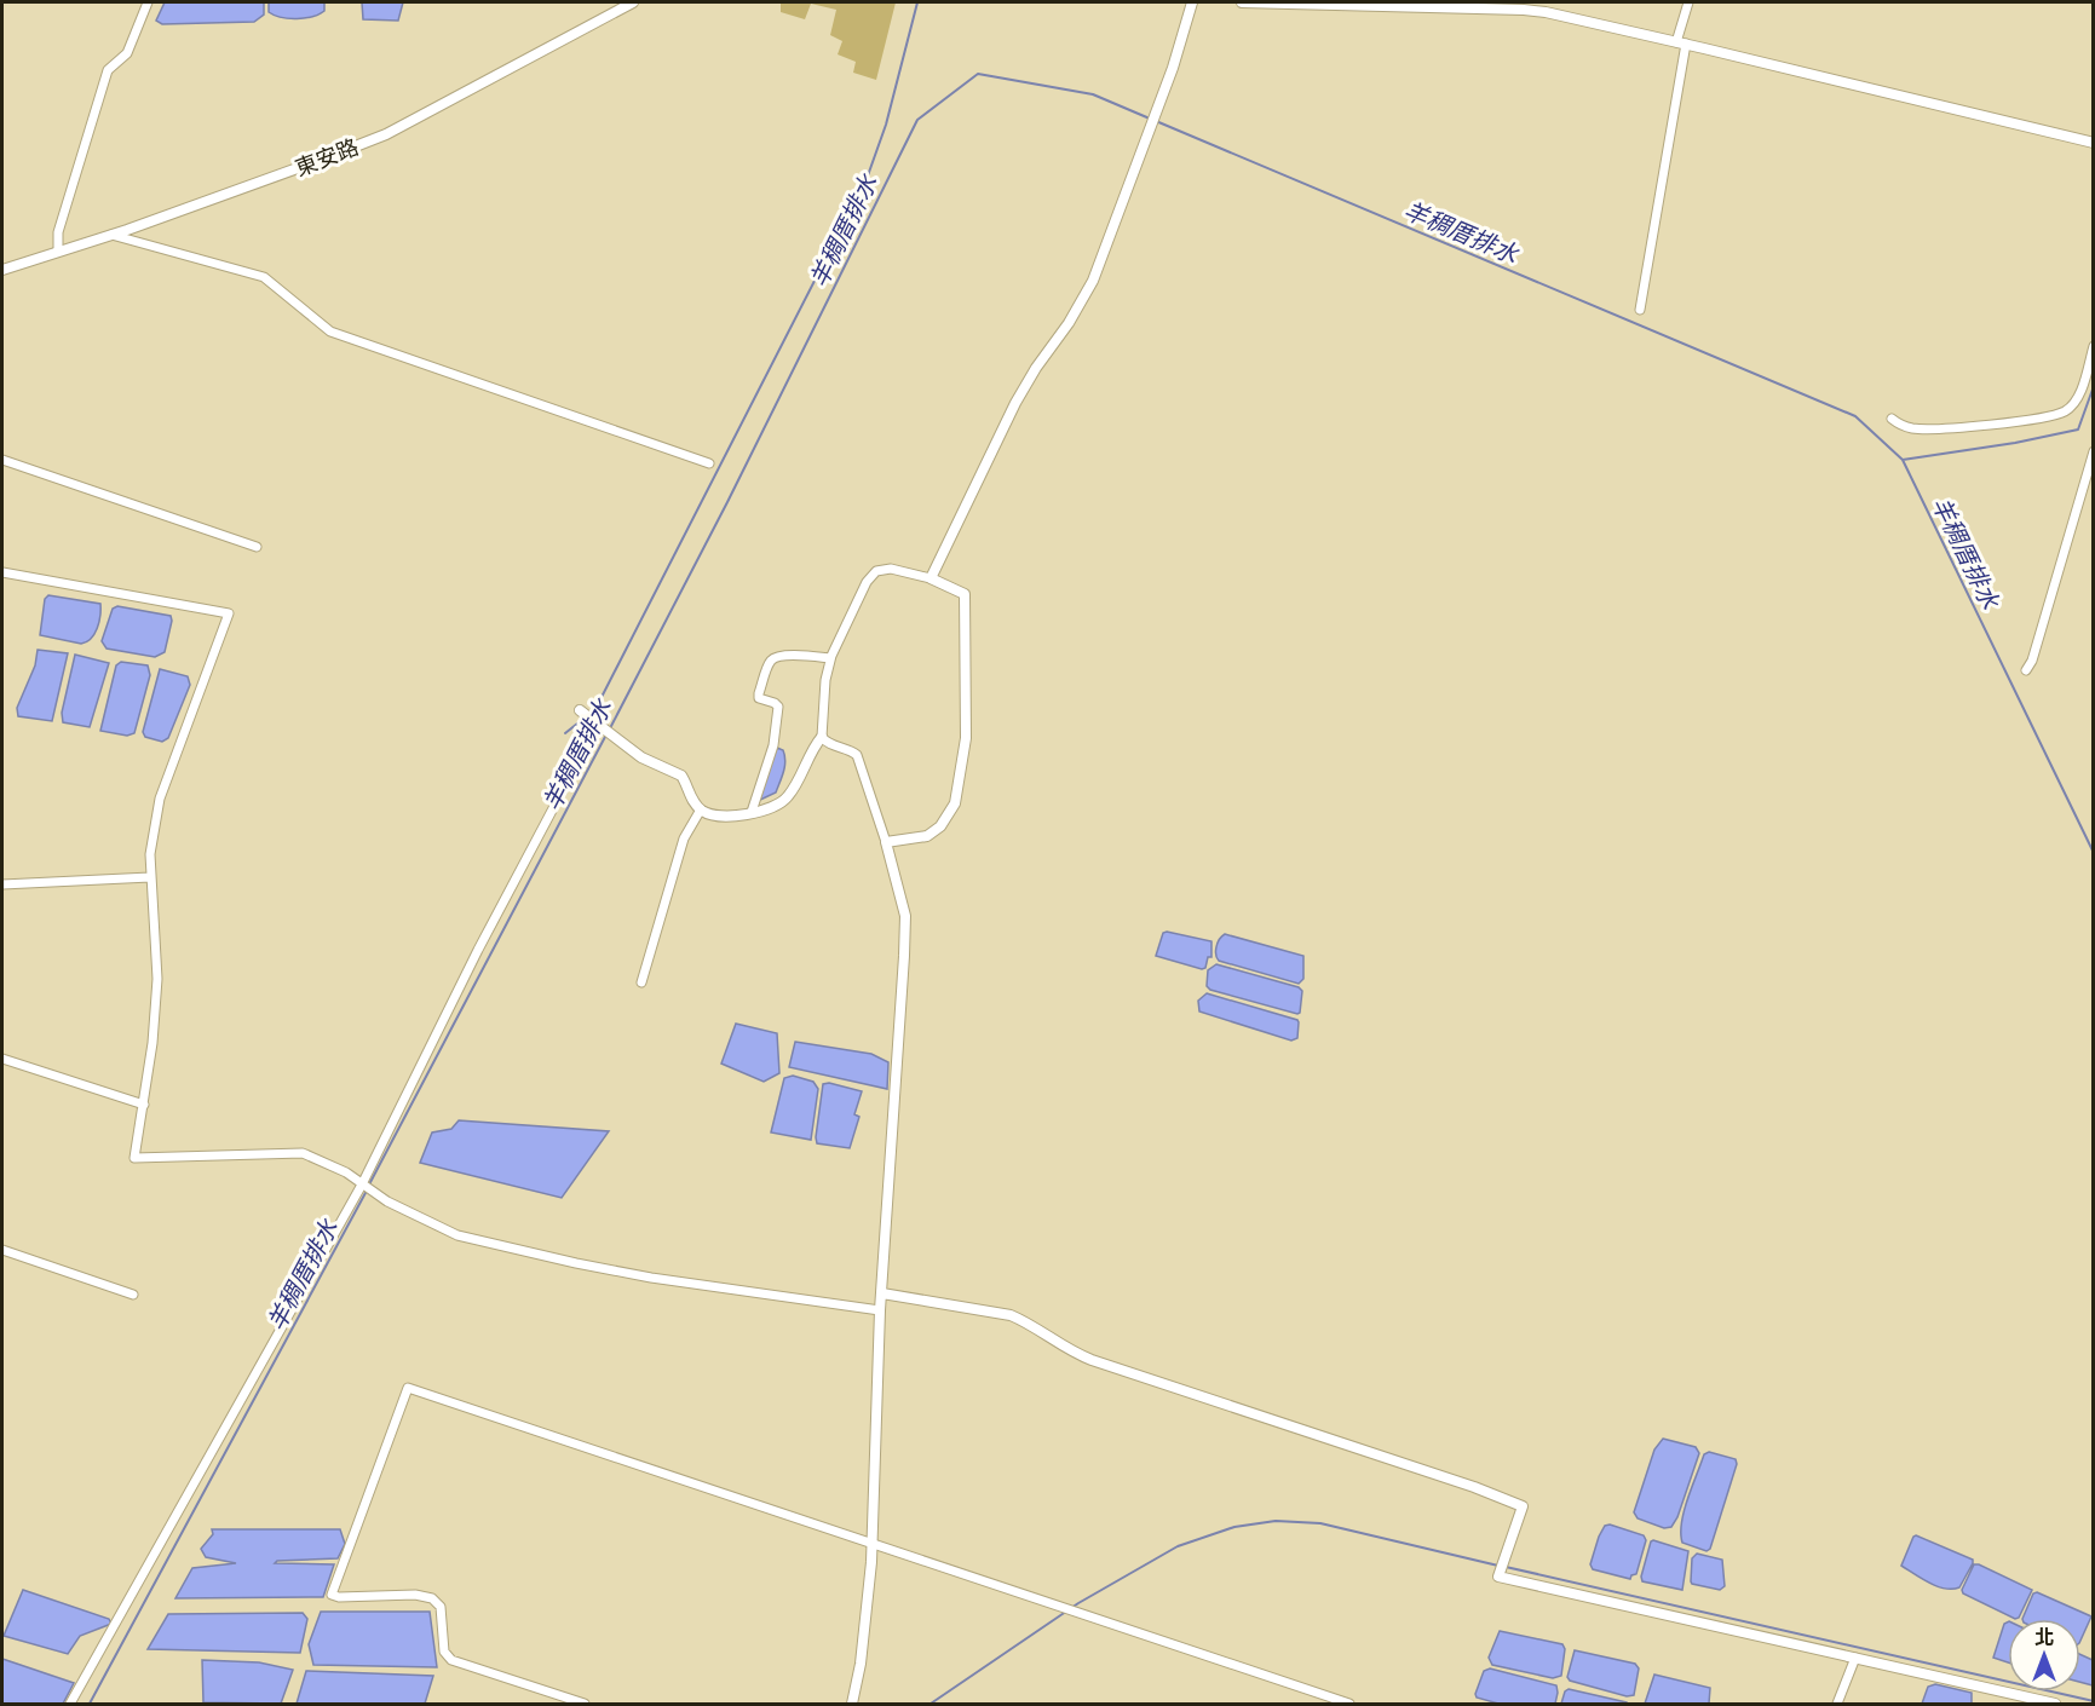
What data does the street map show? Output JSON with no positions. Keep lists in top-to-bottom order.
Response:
{
  "streets": {
    "street": ["東安路"]
  },
  "water": ["羊稠厝排水"],
  "north": "top"
}
